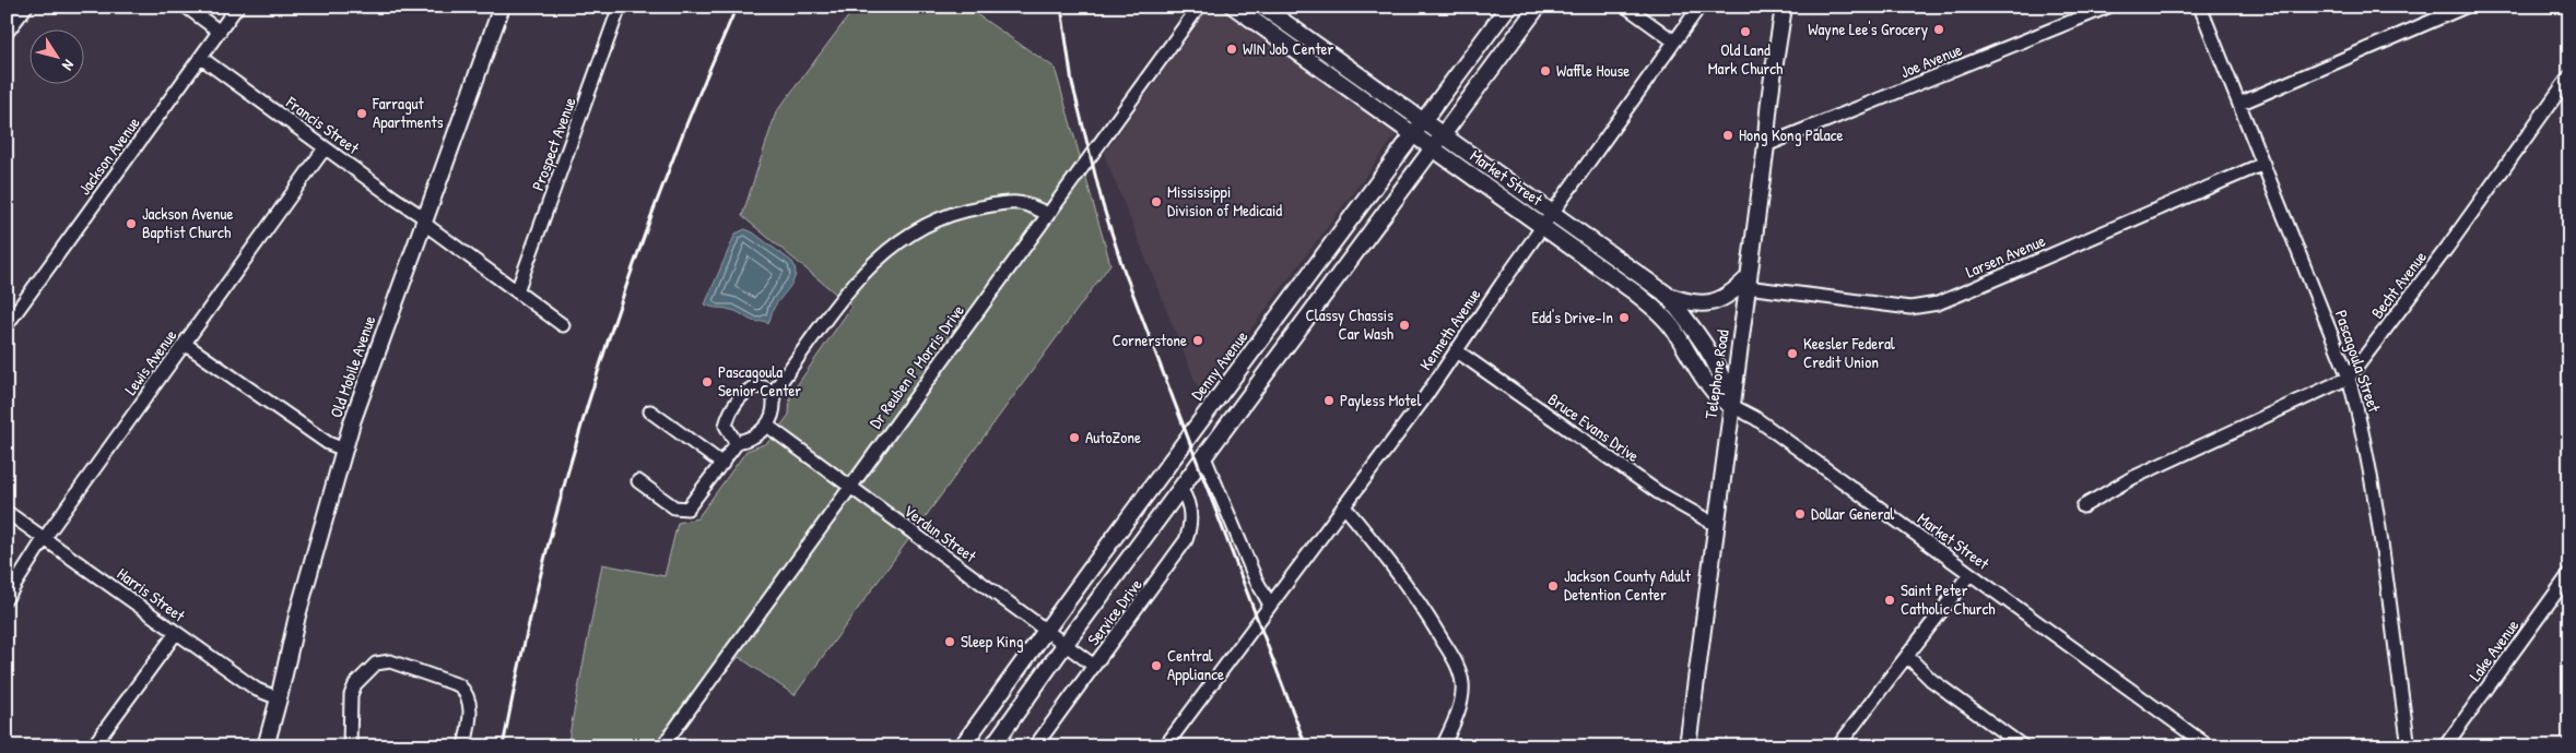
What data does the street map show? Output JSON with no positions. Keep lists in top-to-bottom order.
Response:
{
  "streets": {
    "main road": [
      "Market Street",
      "Denny Avenue",
      "Old Mobile Avenue",
      "Telephone Road"
    ],
    "street": [
      "Joe Avenue",
      "Francis Street",
      "Prospect Avenue",
      "Jackson Avenue",
      "Larsen Avenue",
      "Becht Avenue",
      "Kenneth Avenue",
      "Pascagoula Street",
      "Lewis Avenue",
      "Dr Reuben P Morris Drive",
      "Bruce Evans Drive",
      "Verdun Street",
      "Harris Street",
      "Service Drive",
      "Lake Avenue"
    ]
  },
  "crossings": [
    ["Joe Avenue", "Telephone Road"],
    ["Francis Street", "Prospect Avenue"],
    ["Francis Street", "Jackson Avenue"],
    ["Francis Street", "Lewis Avenue"],
    ["Francis Street", "Old Mobile Avenue"],
    ["Market Street", "Kenneth Avenue"],
    ["Market Street", "Denny Avenue"],
    ["Market Street", "Telephone Road"],
    ["Larsen Avenue", "Pascagoula Street"],
    ["Larsen Avenue", "Telephone Road"],
    ["Becht Avenue", "Pascagoula Street"],
    ["Kenneth Avenue", "Bruce Evans Drive"],
    ["Lewis Avenue", "Harris Street"],
    ["Denny Avenue", "Verdun Street"],
    ["Old Mobile Avenue", "Harris Street"],
    ["Dr Reuben P Morris Drive", "Verdun Street"],
    ["Telephone Road", "Bruce Evans Drive"],
    ["Verdun Street", "Service Drive"]
  ],
  "places": [
    "Wayne Lee's Grocery",
    "Old Land Mark Church",
    "WIN Job Center",
    "Waffle House",
    "Farragut Apartments",
    "Hong Kong Palace",
    "Mississippi Division of Medicaid",
    "Jackson Avenue Baptist Church",
    "Edd's Drive-In",
    "Classy Chassis Car Wash",
    "Cornerstone",
    "Keesler Federal Credit Union",
    "Pascagoula Senior Center",
    "Payless Motel",
    "AutoZone",
    "Dollar General",
    "Jackson County Adult Detention Center",
    "Saint Peter Catholic Church",
    "Sleep King",
    "Central Appliance"
  ],
  "north": "bottom right"
}
